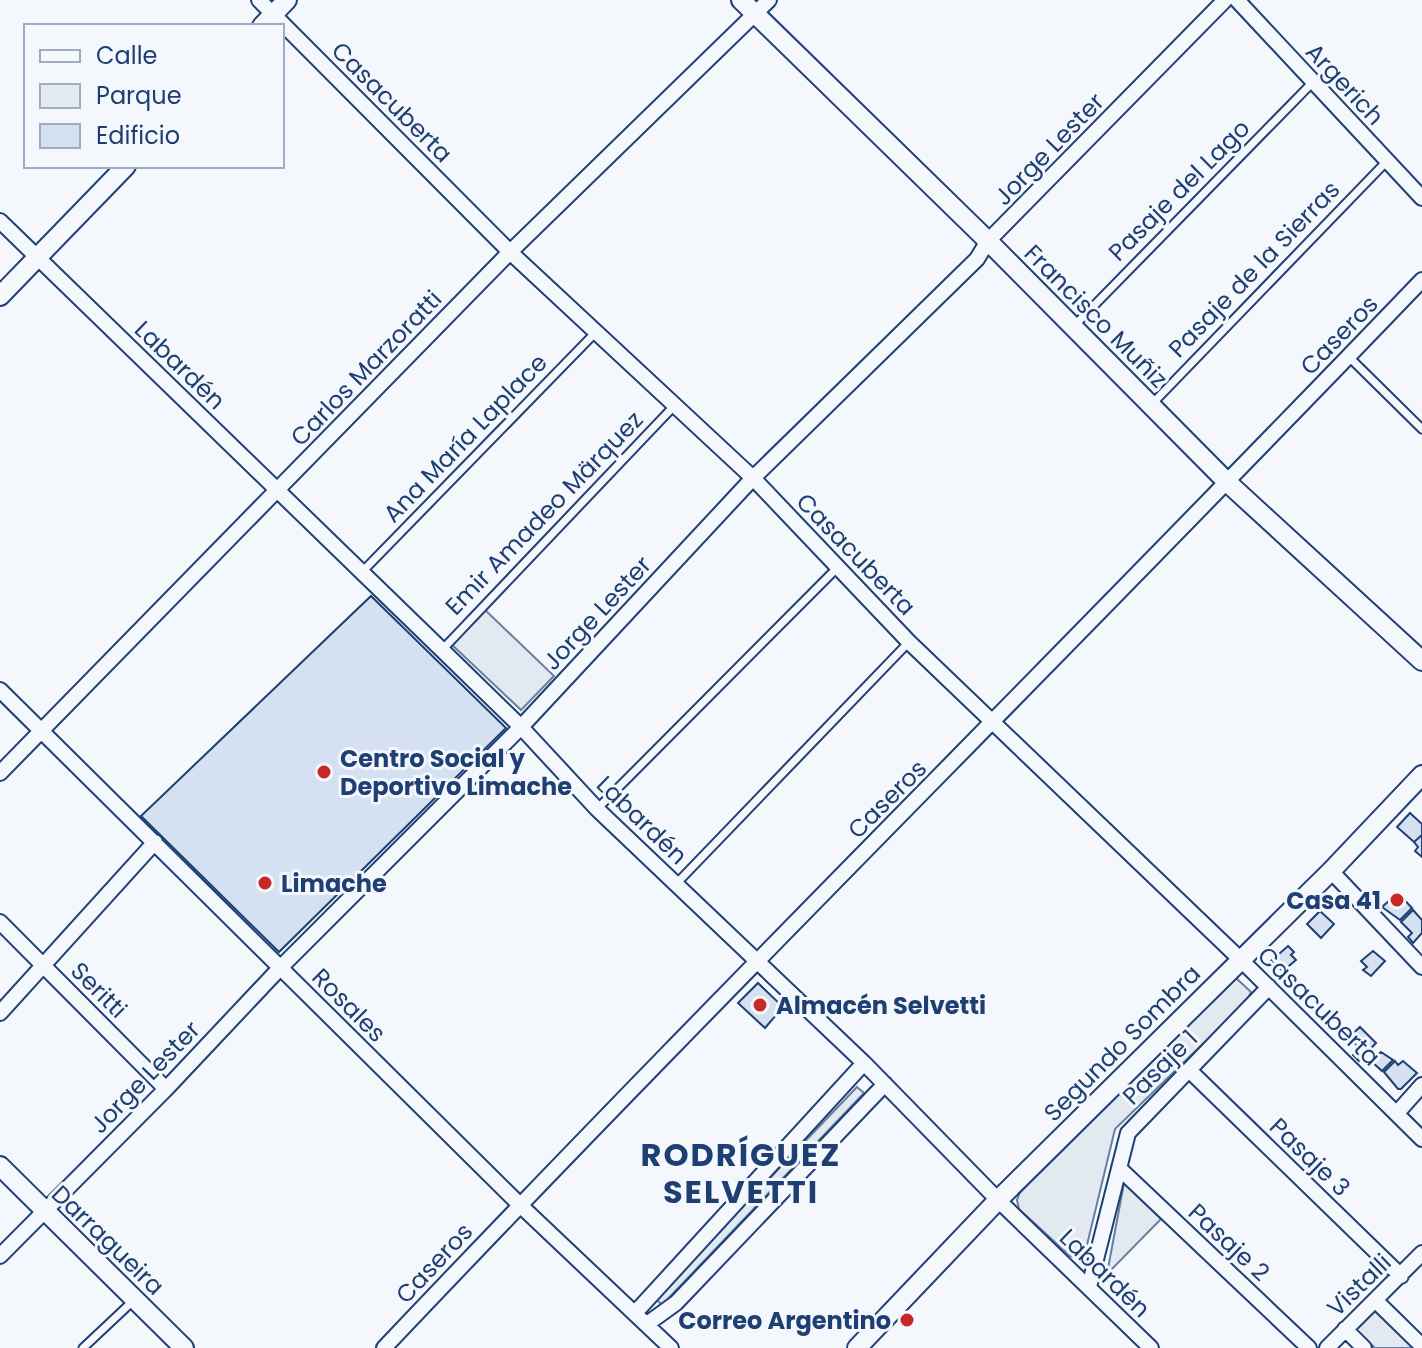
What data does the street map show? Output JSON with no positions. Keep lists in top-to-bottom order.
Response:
{
  "streets": {
    "street": [
      "Argerich",
      "Casacuberta",
      "Jorge Lester",
      "Francisco Muñiz",
      "Caseros",
      "Labardén",
      "Carlos Marzoratti",
      "Seritti",
      "Rosales",
      "Segundo Sombra",
      "Pasaje 1",
      "Pasaje 3",
      "Darragueira",
      "Pasaje 2",
      "Vistalli"
    ],
    "lane": [
      "Pasaje del Lago",
      "Pasaje de la Sierras",
      "Ana María Laplace",
      "Emir Amadeo Märquez"
    ]
  },
  "crossings": [
    ["Argerich", "Pasaje del Lago"],
    ["Argerich", "Pasaje de la Sierras"],
    ["Casacuberta", "Jorge Lester"],
    ["Casacuberta", "Caseros"],
    ["Casacuberta", "Carlos Marzoratti"],
    ["Casacuberta", "Ana María Laplace"],
    ["Casacuberta", "Emir Amadeo Märquez"],
    ["Casacuberta", "Segundo Sombra"],
    ["Casacuberta", "Pasaje 1"],
    ["Jorge Lester", "Francisco Muñiz"],
    ["Jorge Lester", "Labardén"],
    ["Jorge Lester", "Seritti"],
    ["Jorge Lester", "Rosales"],
    ["Jorge Lester", "Darragueira"],
    ["Pasaje del Lago", "Francisco Muñiz"],
    ["Pasaje de la Sierras", "Francisco Muñiz"],
    ["Francisco Muñiz", "Caseros"],
    ["Francisco Muñiz", "Carlos Marzoratti"],
    ["Caseros", "Labardén"],
    ["Caseros", "Rosales"],
    ["Labardén", "Carlos Marzoratti"],
    ["Labardén", "Ana María Laplace"],
    ["Labardén", "Emir Amadeo Märquez"],
    ["Labardén", "Segundo Sombra"],
    ["Labardén", "Pasaje 1"],
    ["Carlos Marzoratti", "Rosales"],
    ["Pasaje 1", "Pasaje 3"],
    ["Pasaje 1", "Pasaje 2"],
    ["Pasaje 3", "Vistalli"]
  ],
  "districts": ["RODRÍGUEZ SELVETTI"],
  "places": [
    "Centro Social y Deportivo Limache",
    "Limache",
    "Casa 41",
    "Almacén Selvetti",
    "Correo Argentino"
  ],
  "legend": ["Calle", "Parque", "Edificio"]
}
